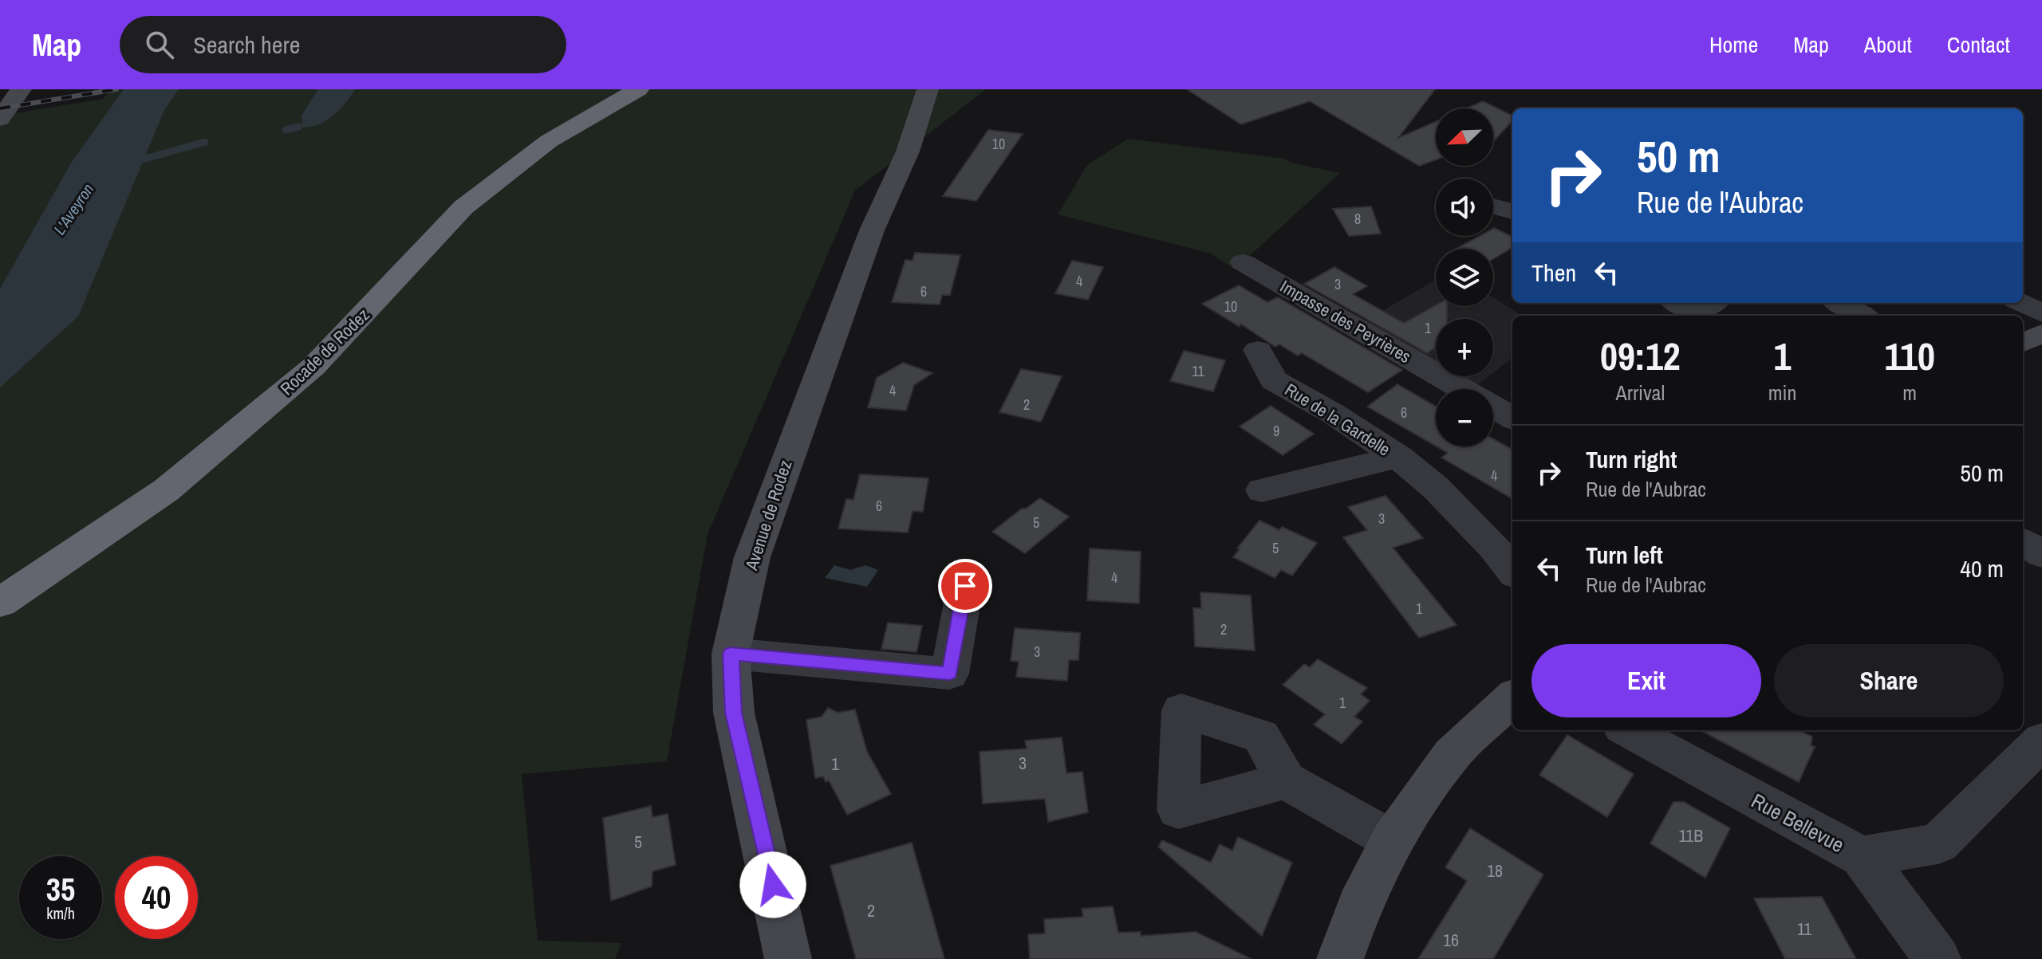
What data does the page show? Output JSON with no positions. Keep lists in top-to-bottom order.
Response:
{
  "streets": {
    "highway": ["Rocade de Rodez"],
    "street": [
      "Impasse des Peyrières",
      "Rue de la Gardelle",
      "Avenue de Rodez",
      "Rue Bellevue"
    ]
  },
  "water": ["L'Aveyron"],
  "house_numbers": [
    "10",
    "8",
    "4",
    "3",
    "6",
    "10",
    "1",
    "11",
    "4",
    "2",
    "6",
    "9",
    "4",
    "6",
    "3",
    "5",
    "5",
    "4",
    "1",
    "2",
    "3",
    "1",
    "3",
    "1",
    "11B",
    "5",
    "18",
    "2",
    "11",
    "16"
  ],
  "north": "bottom left",
  "page": {
    "header": "Map",
    "search": "Search here",
    "nav": [
      "Home",
      "Map",
      "About",
      "Contact"
    ],
    "map_buttons": ["+", "−"],
    "turn": ["50 m", "Rue de l'Aubrac"],
    "then": "Then",
    "eta": [
      "09:12",
      "Arrival",
      "1",
      "min",
      "110",
      "m"
    ],
    "list": [
      {
        "name": "Turn right",
        "note": "Rue de l'Aubrac",
        "value": "50 m"
      },
      {
        "name": "Turn left",
        "note": "Rue de l'Aubrac",
        "value": "40 m"
      }
    ],
    "buttons": ["Exit", "Share"],
    "speed": "35 km/h",
    "limit": "40"
  }
}
